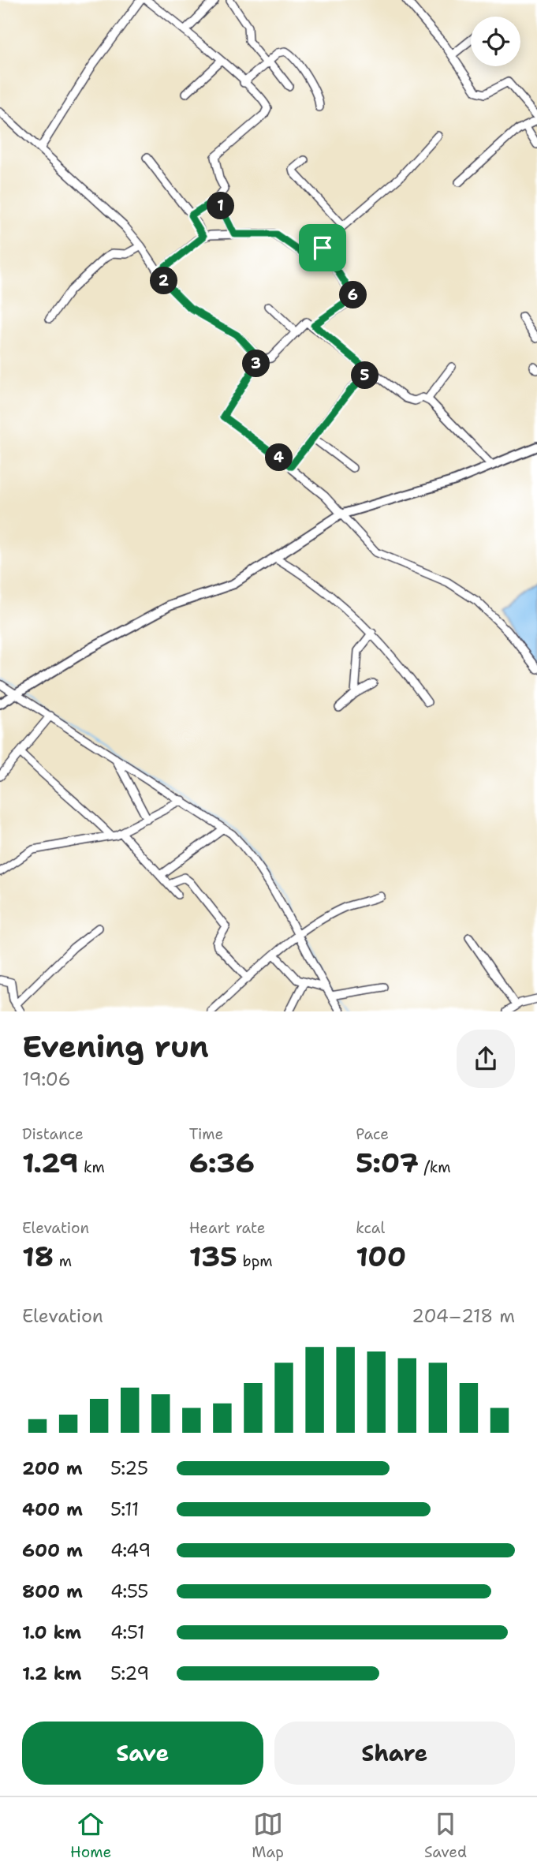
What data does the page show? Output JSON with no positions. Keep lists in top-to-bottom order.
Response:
{
  "page": {
    "pins": [
      "1",
      "2",
      "6",
      "3",
      "5",
      "4"
    ],
    "heading": ["Evening run", "19:06"],
    "stats": [
      ["Distance", "1.29 km"],
      ["Time", "6:36"],
      ["Pace", "5:07 /km"],
      ["Elevation", "18 m"],
      ["Heart rate", "135 bpm"],
      ["kcal", "100"]
    ],
    "chart": ["Elevation", "204–218 m"],
    "list": [
      {
        "name": "200 m",
        "note": "5:25"
      },
      {
        "name": "400 m",
        "note": "5:11"
      },
      {
        "name": "600 m",
        "note": "4:49"
      },
      {
        "name": "800 m",
        "note": "4:55"
      },
      {
        "name": "1.0 km",
        "note": "4:51"
      },
      {
        "name": "1.2 km",
        "note": "5:29"
      }
    ],
    "buttons": ["Save", "Share"],
    "tabs": ["Home", "Map", "Saved"]
  }
}
